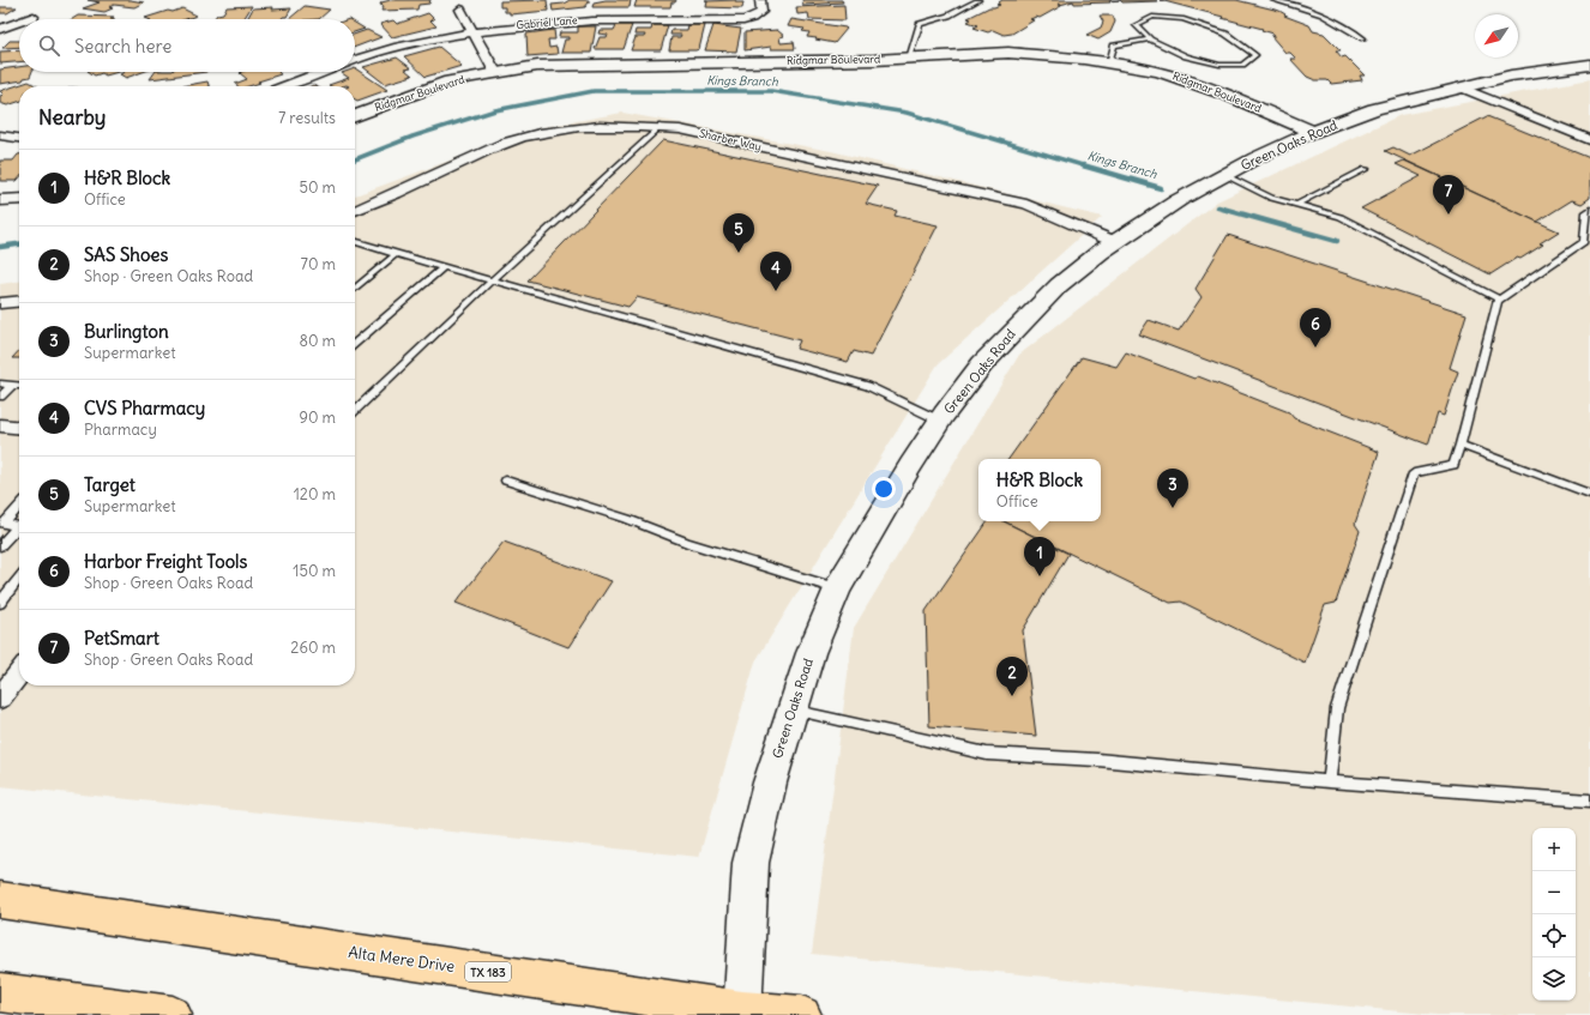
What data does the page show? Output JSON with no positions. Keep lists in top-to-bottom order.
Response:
{
  "streets": {
    "main road": ["Green Oaks Road", "Alta Mere Drive", "TX 183"],
    "street": ["Gabriel Lane", "Ridgmar Boulevard", "Sharber Way"]
  },
  "crossings": [
    ["Ridgmar Boulevard", "Green Oaks Road"],
    ["Sharber Way", "Green Oaks Road"],
    ["Green Oaks Road", "Alta Mere Drive"]
  ],
  "water": ["Kings Branch"],
  "north": "bottom left",
  "page": {
    "search": "Search here",
    "heading": ["Nearby", "7 results"],
    "list": [
      {
        "mark": "1",
        "name": "H&R Block",
        "note": "Office",
        "value": "50 m"
      },
      {
        "mark": "2",
        "name": "SAS Shoes",
        "note": "Shop · Green Oaks Road",
        "value": "70 m"
      },
      {
        "mark": "3",
        "name": "Burlington",
        "note": "Supermarket",
        "value": "80 m"
      },
      {
        "mark": "4",
        "name": "CVS Pharmacy",
        "note": "Pharmacy",
        "value": "90 m"
      },
      {
        "mark": "5",
        "name": "Target",
        "note": "Supermarket",
        "value": "120 m"
      },
      {
        "mark": "6",
        "name": "Harbor Freight Tools",
        "note": "Shop · Green Oaks Road",
        "value": "150 m"
      },
      {
        "mark": "7",
        "name": "PetSmart",
        "note": "Shop · Green Oaks Road",
        "value": "260 m"
      }
    ],
    "pins": [
      "7",
      "5",
      "4",
      "6",
      "3",
      "1",
      "2"
    ],
    "popup": ["H&R Block", "Office"],
    "map_buttons": ["+", "−"]
  }
}
